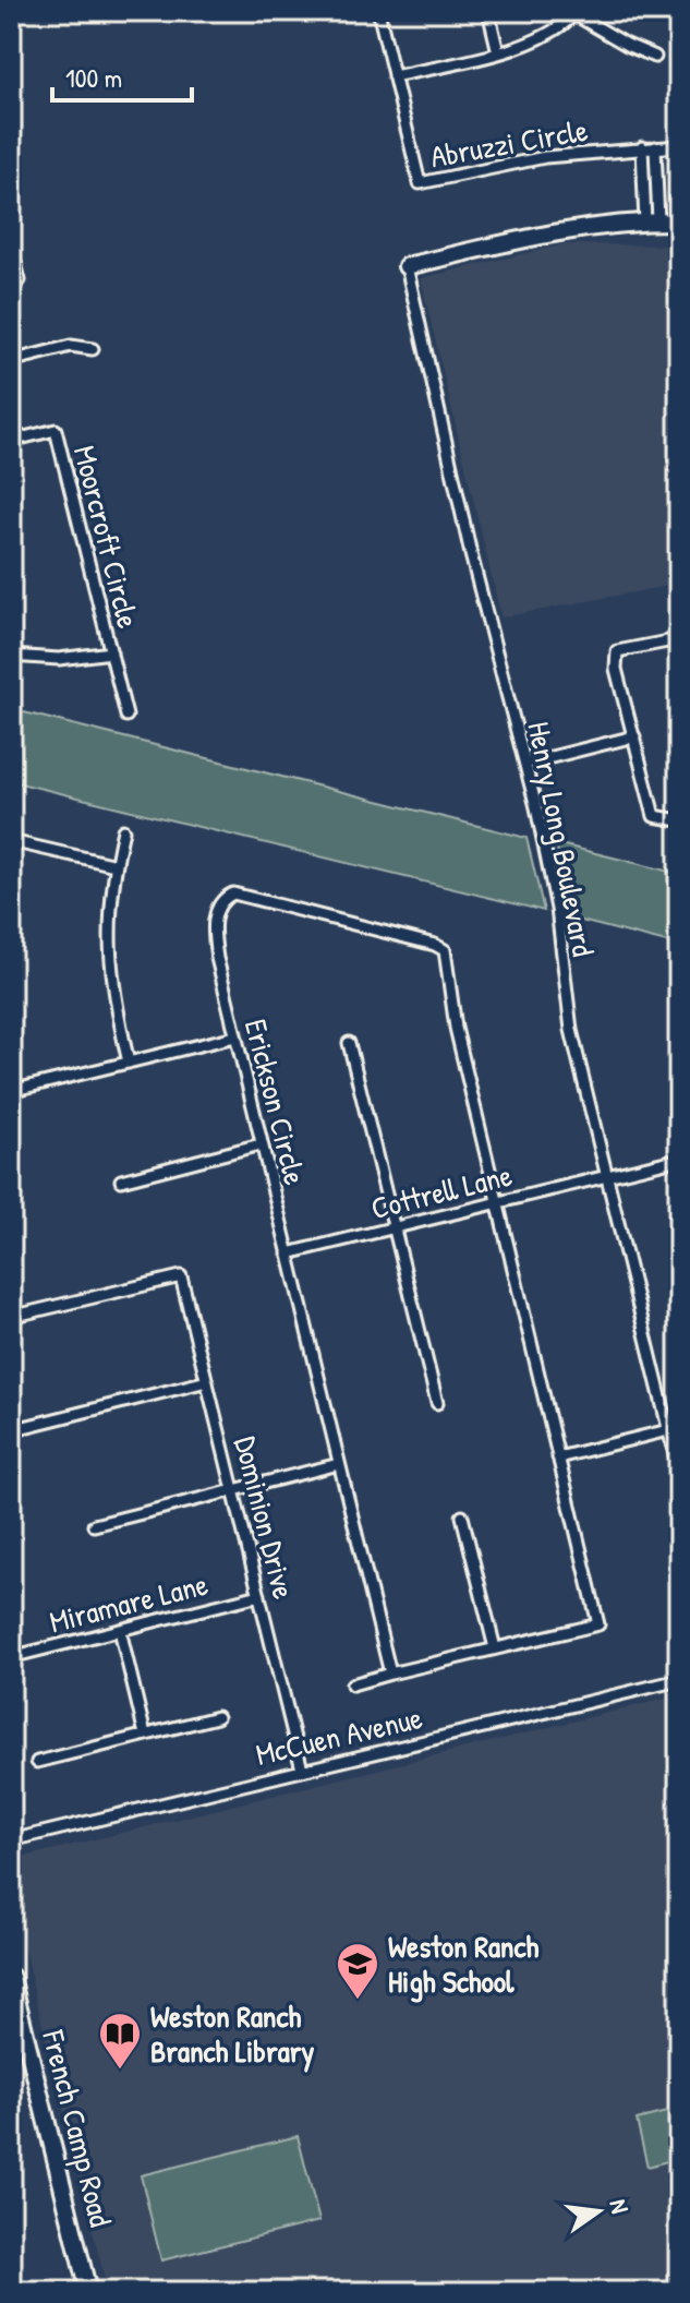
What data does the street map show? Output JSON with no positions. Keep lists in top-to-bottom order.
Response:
{
  "streets": {
    "street": [
      "Abruzzi Circle",
      "Moorcroft Circle",
      "Henry Long Boulevard",
      "Erickson Circle",
      "Cottrell Lane",
      "Dominion Drive",
      "Miramare Lane",
      "McCuen Avenue",
      "French Camp Road"
    ]
  },
  "crossings": [
    ["Henry Long Boulevard", "Cottrell Lane"],
    ["Erickson Circle", "Cottrell Lane"],
    ["Dominion Drive", "Miramare Lane"],
    ["Dominion Drive", "McCuen Avenue"]
  ],
  "places": {
    "school or university": ["Weston Ranch High School"],
    "library": ["Weston Ranch Branch Library"]
  },
  "scale_bar": "100 m",
  "north": "right"
}
